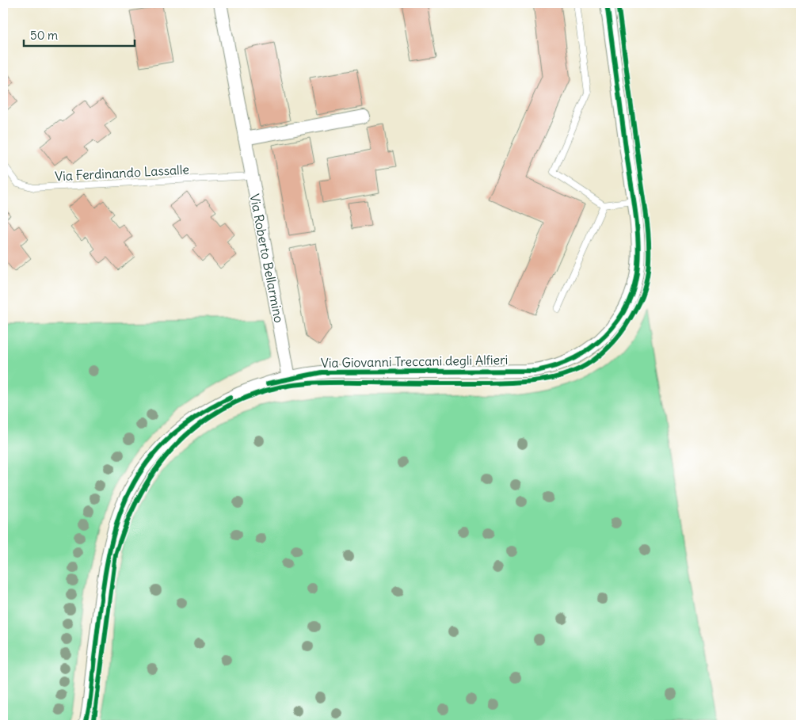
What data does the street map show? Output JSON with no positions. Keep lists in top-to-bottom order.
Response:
{
  "streets": {
    "street": ["Via Roberto Bellarmino", "Via Giovanni Treccani degli Alfieri"],
    "lane": ["Via Ferdinando Lassalle"]
  },
  "crossings": [
    ["Via Ferdinando Lassalle", "Via Roberto Bellarmino"],
    ["Via Roberto Bellarmino", "Via Giovanni Treccani degli Alfieri"]
  ],
  "scale_bar": "50 m"
}
